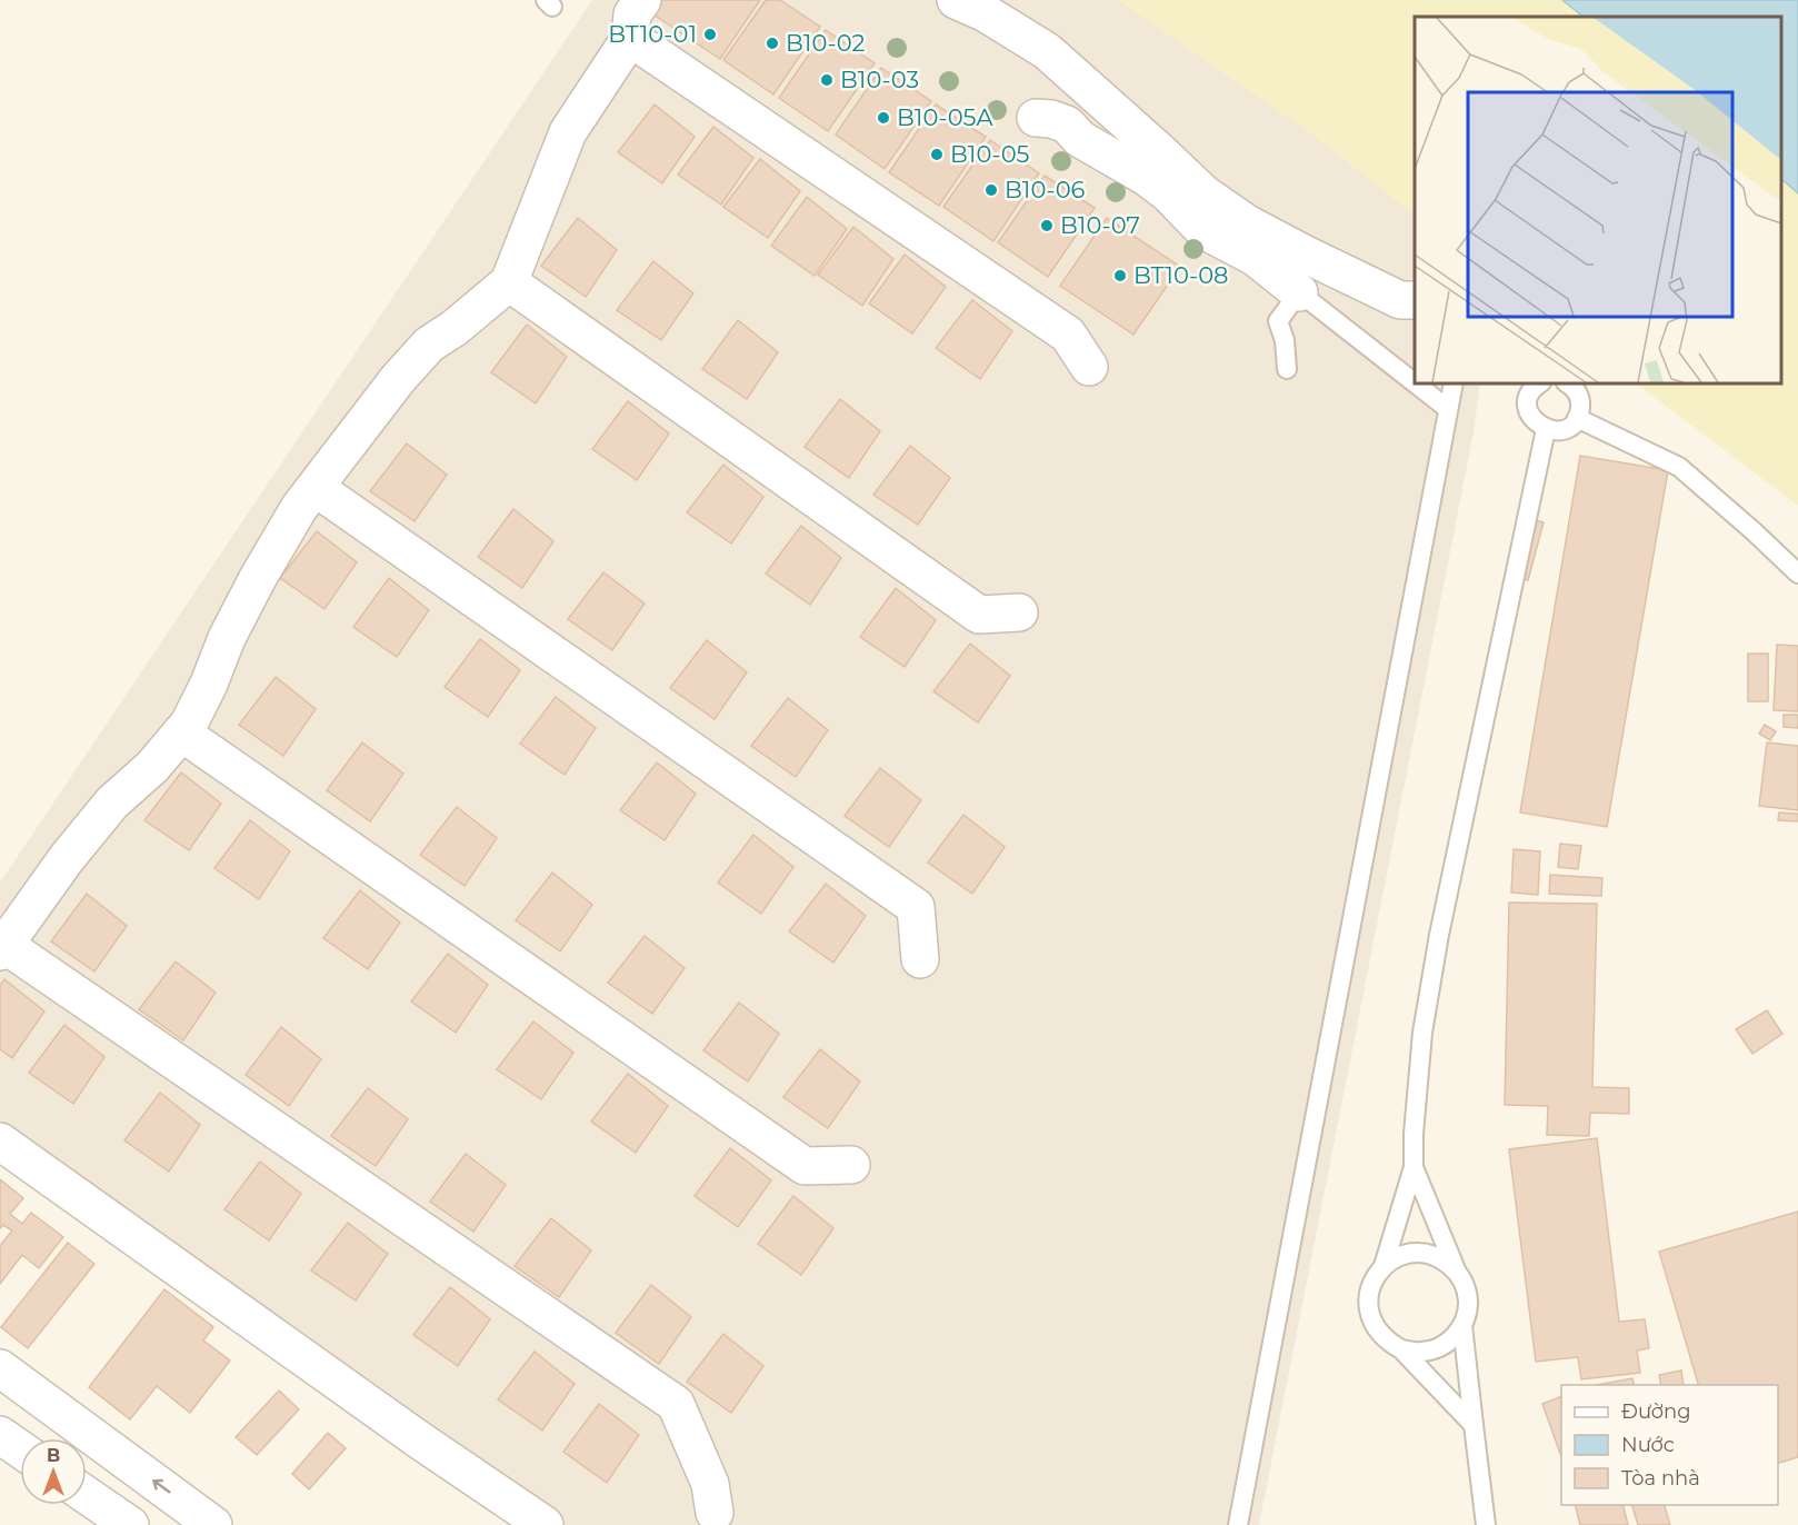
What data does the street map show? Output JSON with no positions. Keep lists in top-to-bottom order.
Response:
{
  "places": [
    "BT10-01",
    "B10-02",
    "B10-03",
    "B10-05A",
    "B10-05",
    "B10-06",
    "B10-07",
    "BT10-08"
  ],
  "legend": ["Đường", "Nước", "Tòa nhà"],
  "north": "top"
}
